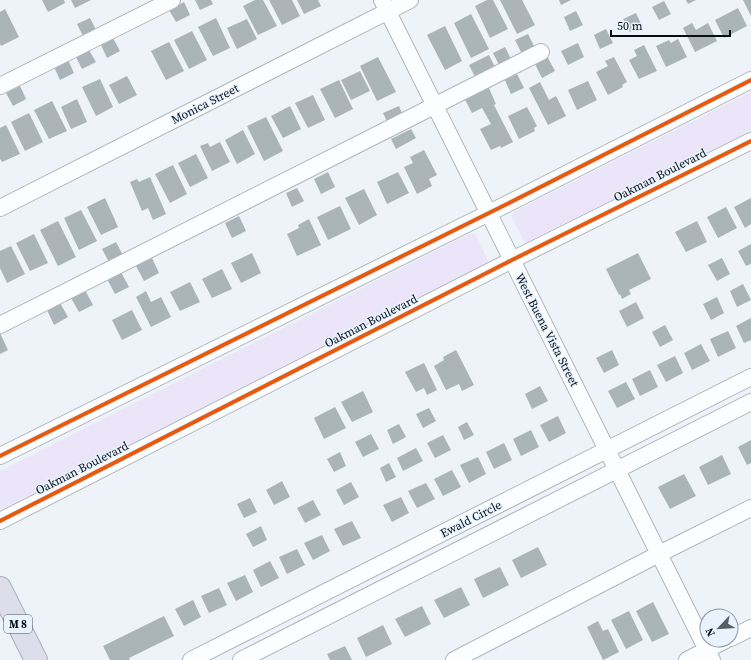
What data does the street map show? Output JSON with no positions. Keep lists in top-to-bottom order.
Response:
{
  "streets": {
    "highway": ["M 8"],
    "street": [
      "Monica Street",
      "Oakman Boulevard",
      "West Buena Vista Street",
      "Ewald Circle"
    ]
  },
  "crossings": [
    ["Monica Street", "West Buena Vista Street"],
    ["Oakman Boulevard", "West Buena Vista Street"],
    ["West Buena Vista Street", "Ewald Circle"]
  ],
  "scale_bar": "50 m",
  "north": "bottom left"
}
